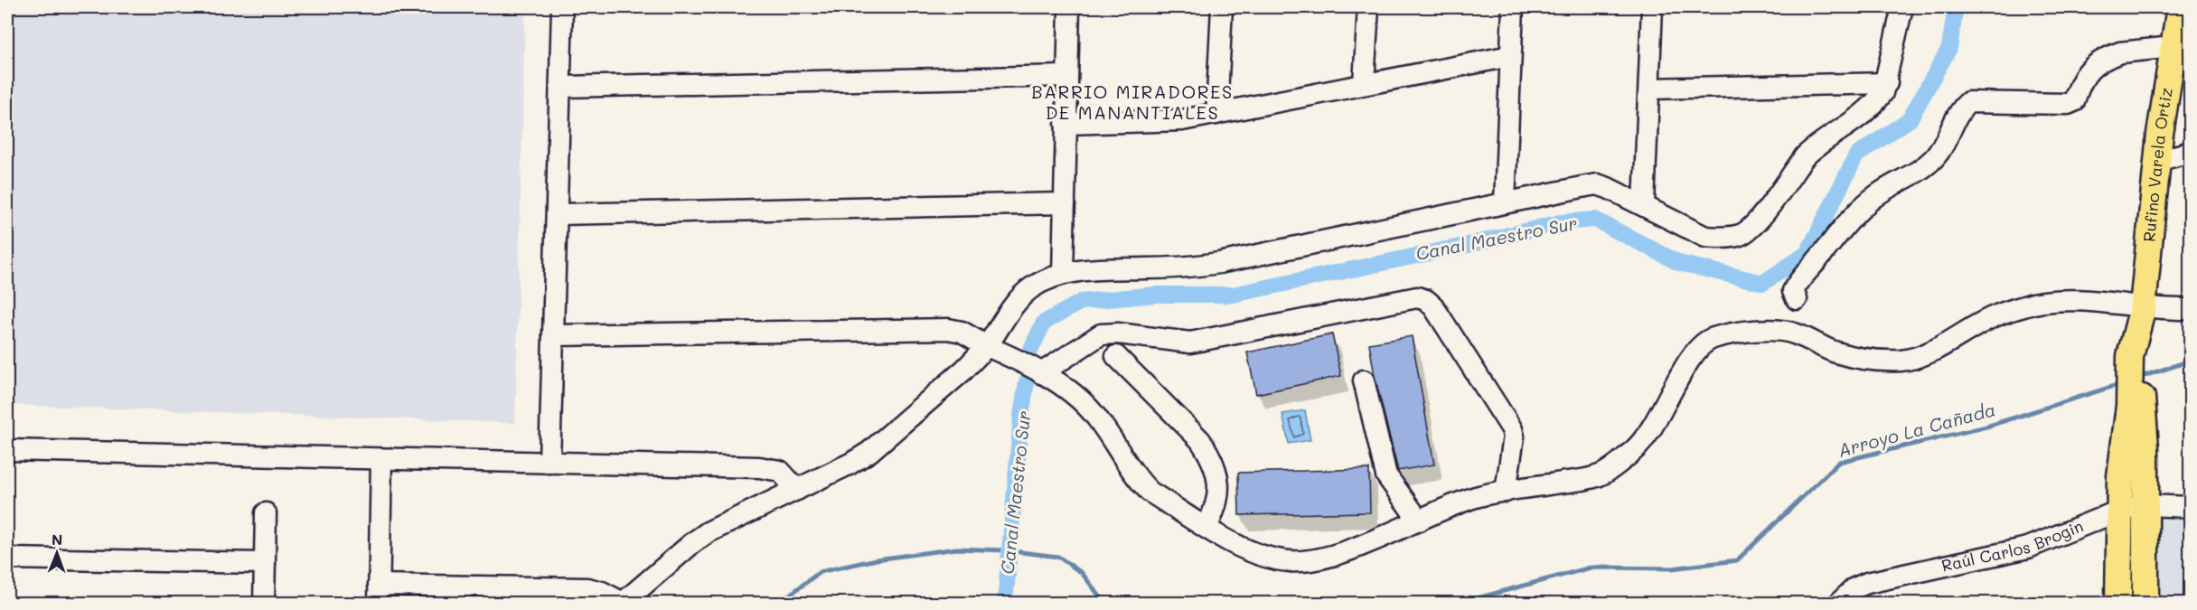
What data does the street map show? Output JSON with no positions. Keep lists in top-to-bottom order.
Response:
{
  "streets": {
    "main road": ["Rufino Varela Ortiz"],
    "street": ["Raúl Carlos Brogin"]
  },
  "districts": ["BARRIO MIRADORES DE MANANTIALES"],
  "water": ["Canal Maestro Sur", "Arroyo La Cañada"],
  "north": "top"
}
